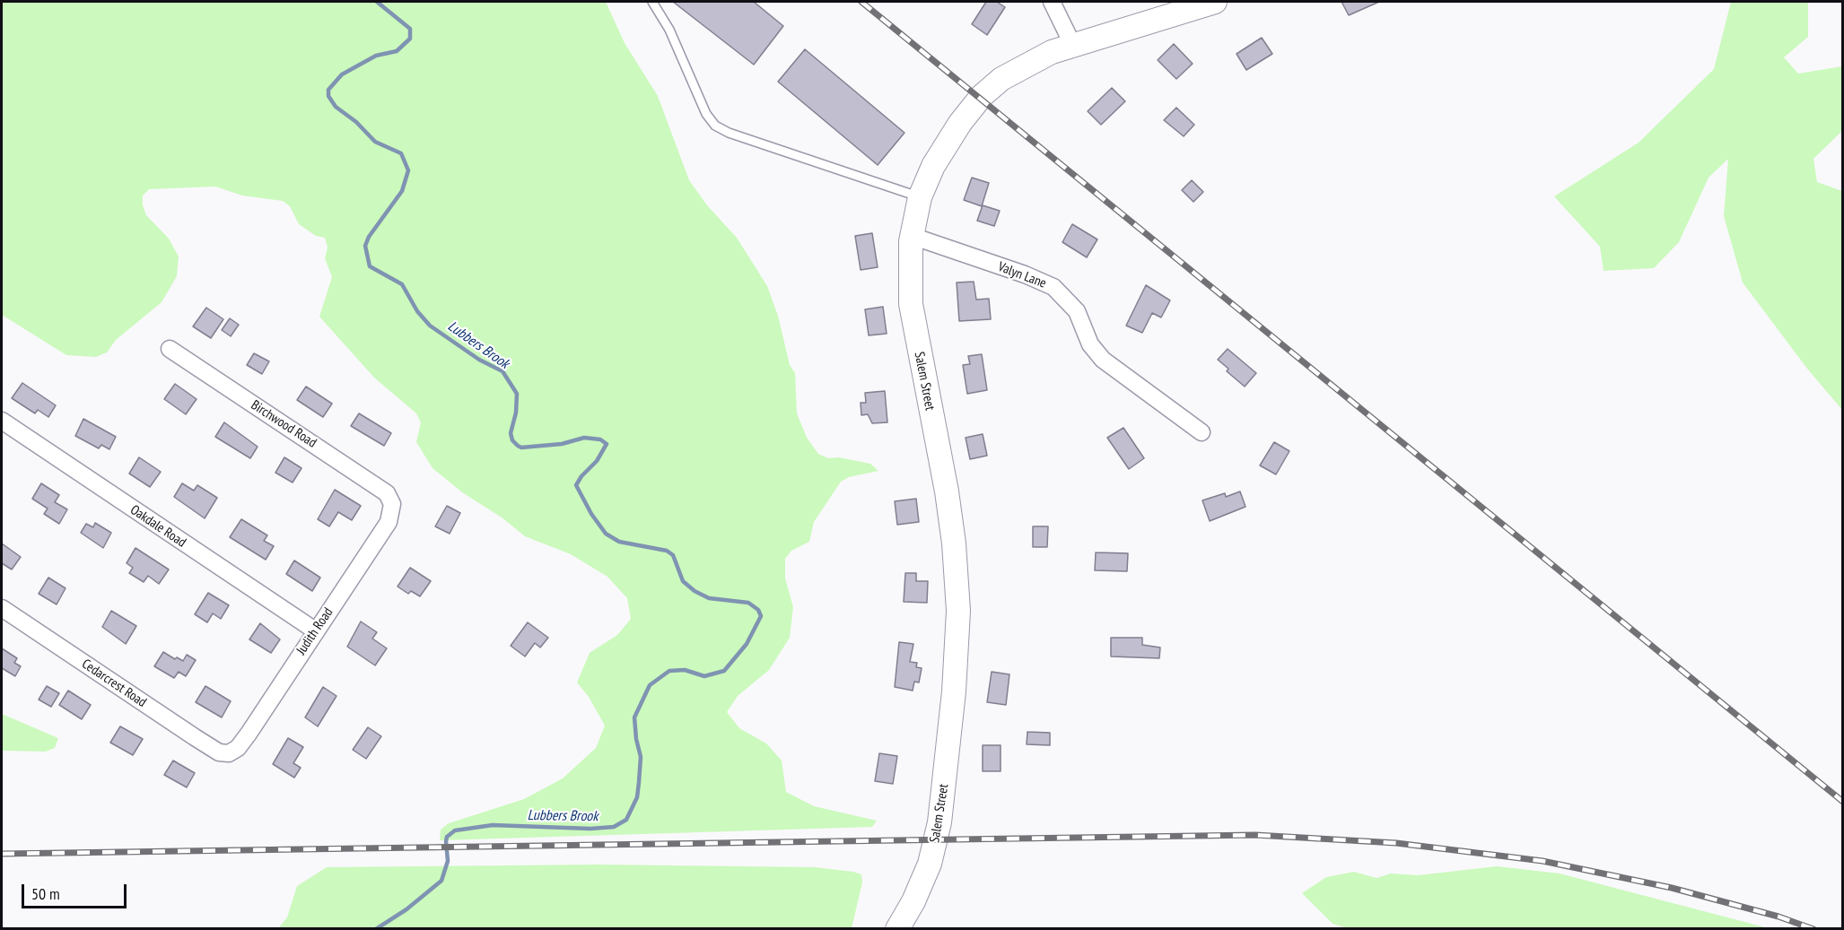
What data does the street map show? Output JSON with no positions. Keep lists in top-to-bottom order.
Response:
{
  "streets": {
    "street": [
      "Valyn Lane",
      "Salem Street",
      "Birchwood Road",
      "Oakdale Road",
      "Judith Road",
      "Cedarcrest Road"
    ]
  },
  "crossings": [
    ["Valyn Lane", "Salem Street"],
    ["Birchwood Road", "Judith Road"],
    ["Oakdale Road", "Judith Road"],
    ["Judith Road", "Cedarcrest Road"]
  ],
  "water": ["Lubbers Brook"],
  "scale_bar": "50 m"
}
